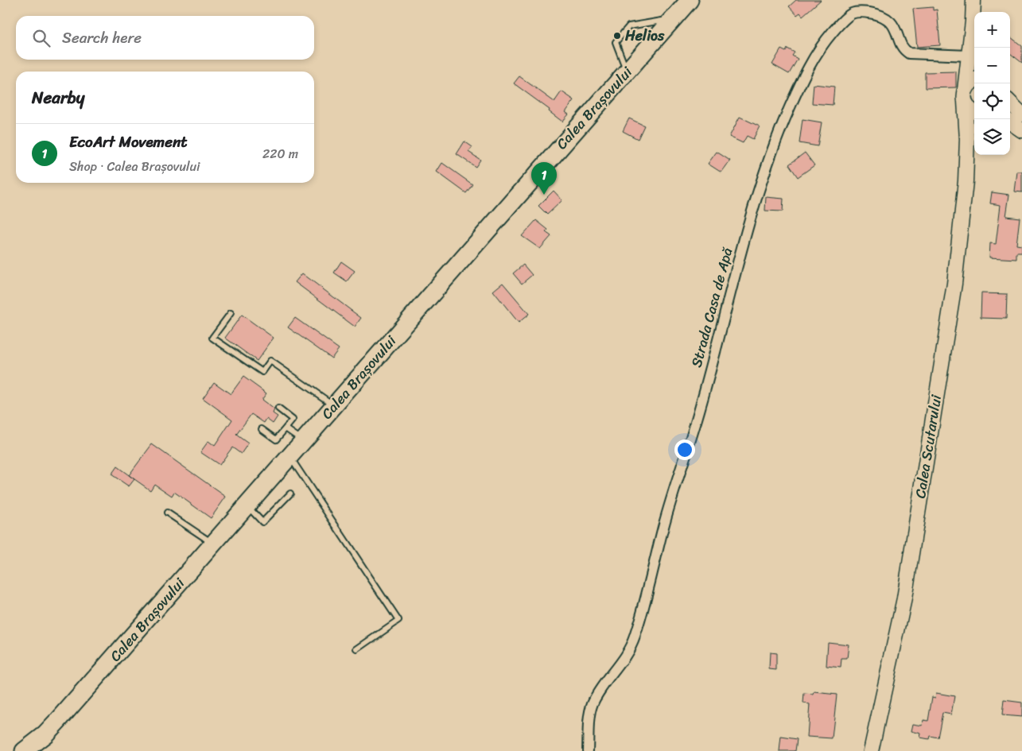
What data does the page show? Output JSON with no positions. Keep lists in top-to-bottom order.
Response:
{
  "streets": {
    "highway": ["Calea Brașovului"],
    "main road": ["Calea Scutarului"],
    "street": ["Strada Casa de Apă"]
  },
  "crossings": [
    ["Strada Casa de Apă", "Calea Scutarului"]
  ],
  "places": ["Helios"],
  "page": {
    "map_buttons": ["+", "−"],
    "search": "Search here",
    "heading": "Nearby",
    "list": [
      {
        "mark": "1",
        "name": "EcoArt Movement",
        "note": "Shop · Calea Brașovului",
        "value": "220 m"
      }
    ],
    "pins": "1"
  }
}
